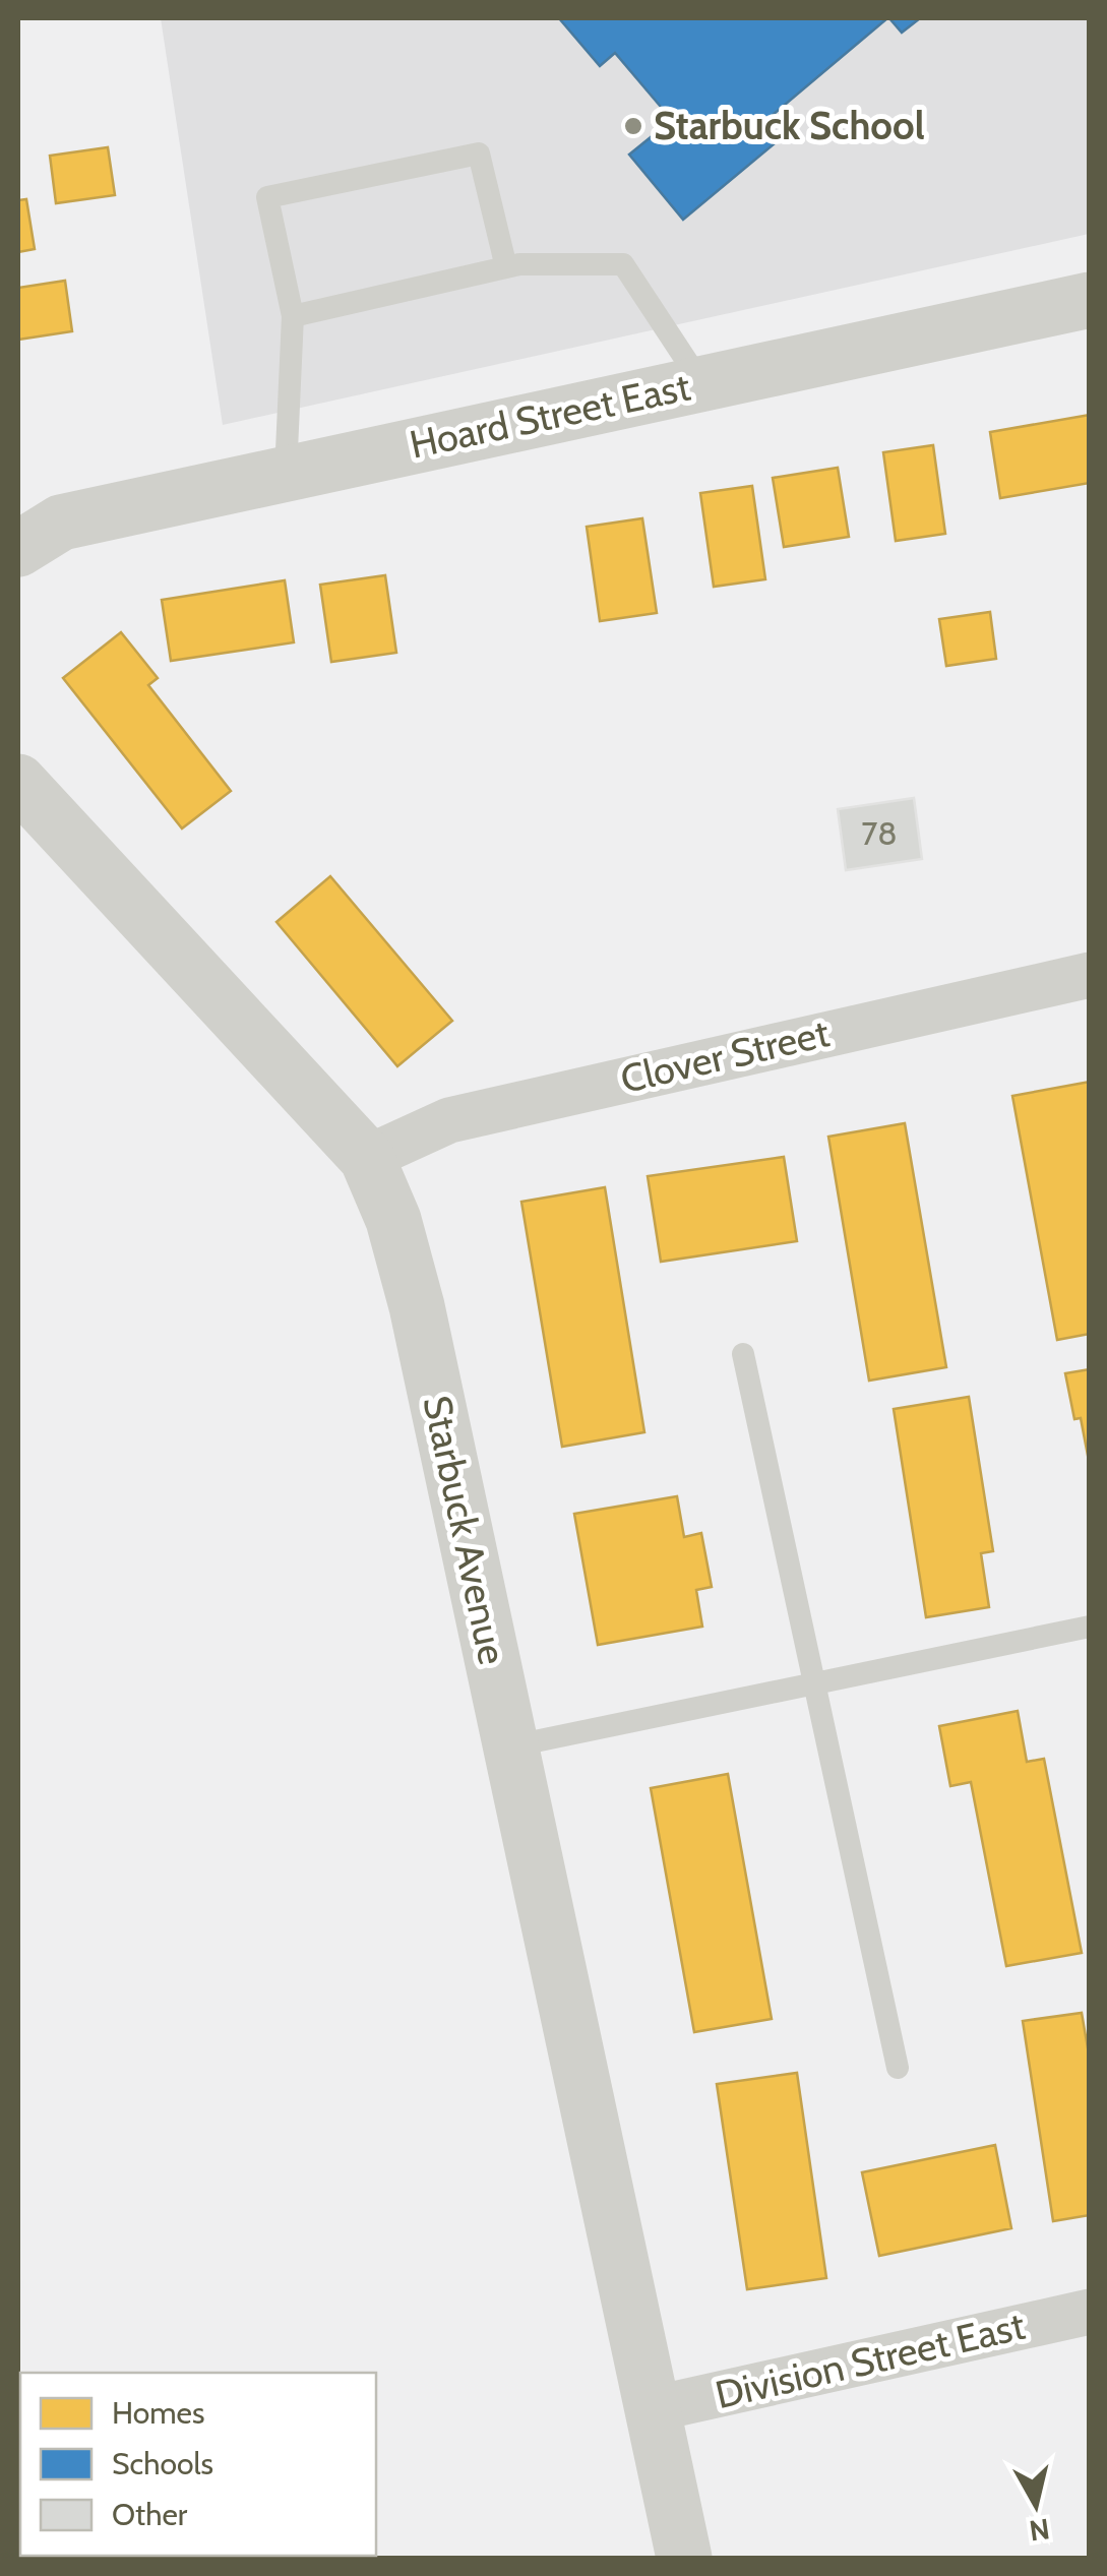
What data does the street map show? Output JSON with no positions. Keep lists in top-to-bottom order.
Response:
{
  "streets": {
    "street": [
      "Hoard Street East",
      "Clover Street",
      "Starbuck Avenue",
      "Division Street East"
    ]
  },
  "crossings": [
    ["Clover Street", "Starbuck Avenue"],
    ["Starbuck Avenue", "Division Street East"]
  ],
  "places": ["Starbuck School"],
  "house_numbers": ["78"],
  "legend": ["Homes", "Schools", "Other"],
  "north": "bottom"
}
